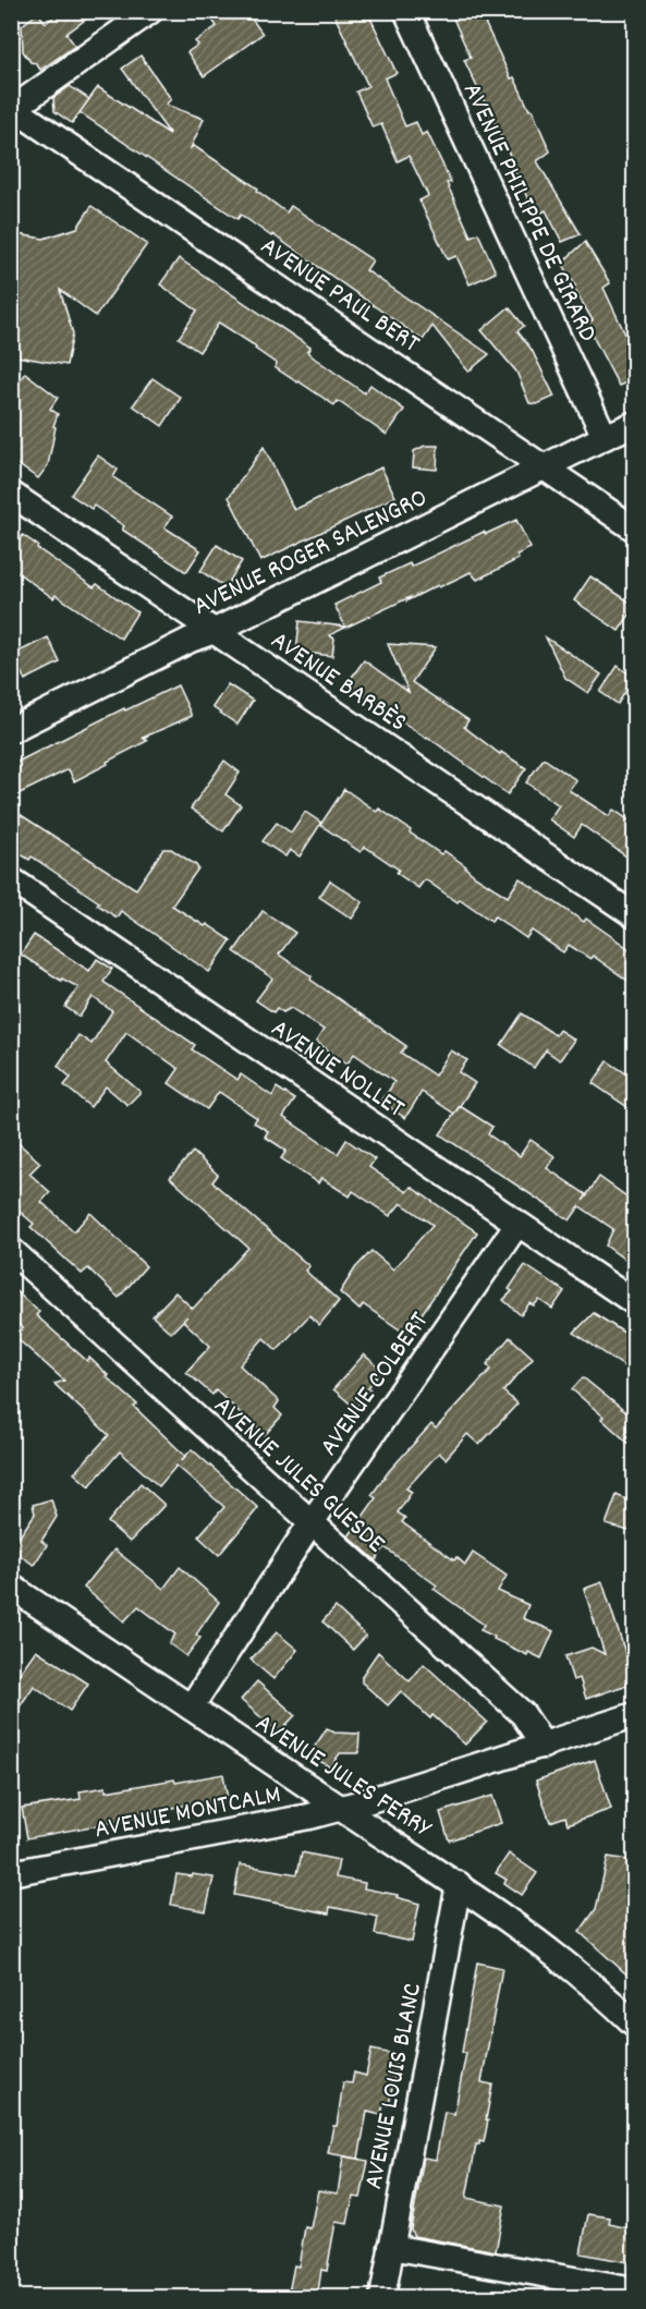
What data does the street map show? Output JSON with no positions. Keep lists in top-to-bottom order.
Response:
{
  "streets": {
    "street": [
      "AVENUE PHILIPPE DE GIRARD",
      "AVENUE PAUL BERT",
      "AVENUE ROGER SALENGRO",
      "AVENUE BARBÈS",
      "AVENUE NOLLET",
      "AVENUE COLBERT",
      "AVENUE JULES GUESDE",
      "AVENUE JULES FERRY",
      "AVENUE MONTCALM",
      "AVENUE LOUIS BLANC"
    ]
  },
  "crossings": [
    ["AVENUE PHILIPPE DE GIRARD", "AVENUE ROGER SALENGRO"],
    ["AVENUE PAUL BERT", "AVENUE ROGER SALENGRO"],
    ["AVENUE ROGER SALENGRO", "AVENUE BARBÈS"],
    ["AVENUE NOLLET", "AVENUE COLBERT"],
    ["AVENUE COLBERT", "AVENUE JULES GUESDE"],
    ["AVENUE COLBERT", "AVENUE JULES FERRY"],
    ["AVENUE JULES GUESDE", "AVENUE MONTCALM"],
    ["AVENUE JULES FERRY", "AVENUE MONTCALM"],
    ["AVENUE JULES FERRY", "AVENUE LOUIS BLANC"]
  ]
}
